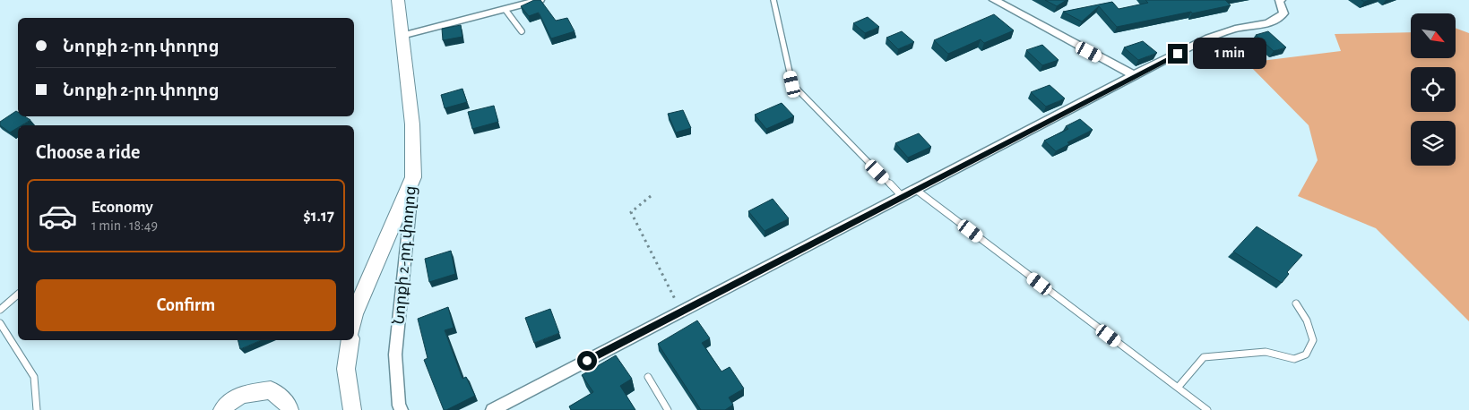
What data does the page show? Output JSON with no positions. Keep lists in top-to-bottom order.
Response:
{
  "streets": {
    "main road": ["Նորքի 2-րդ փողոց"]
  },
  "north": "bottom right",
  "page": {
    "banner": ["Նորքի 2-րդ փողոց", "Նորքի 2-րդ փողոց"],
    "bubble": "1 min",
    "heading": "Choose a ride",
    "list": [
      {
        "name": "Economy",
        "note": "1 min · 18:49",
        "value": "$1.17"
      }
    ],
    "buttons": "Confirm"
  }
}
